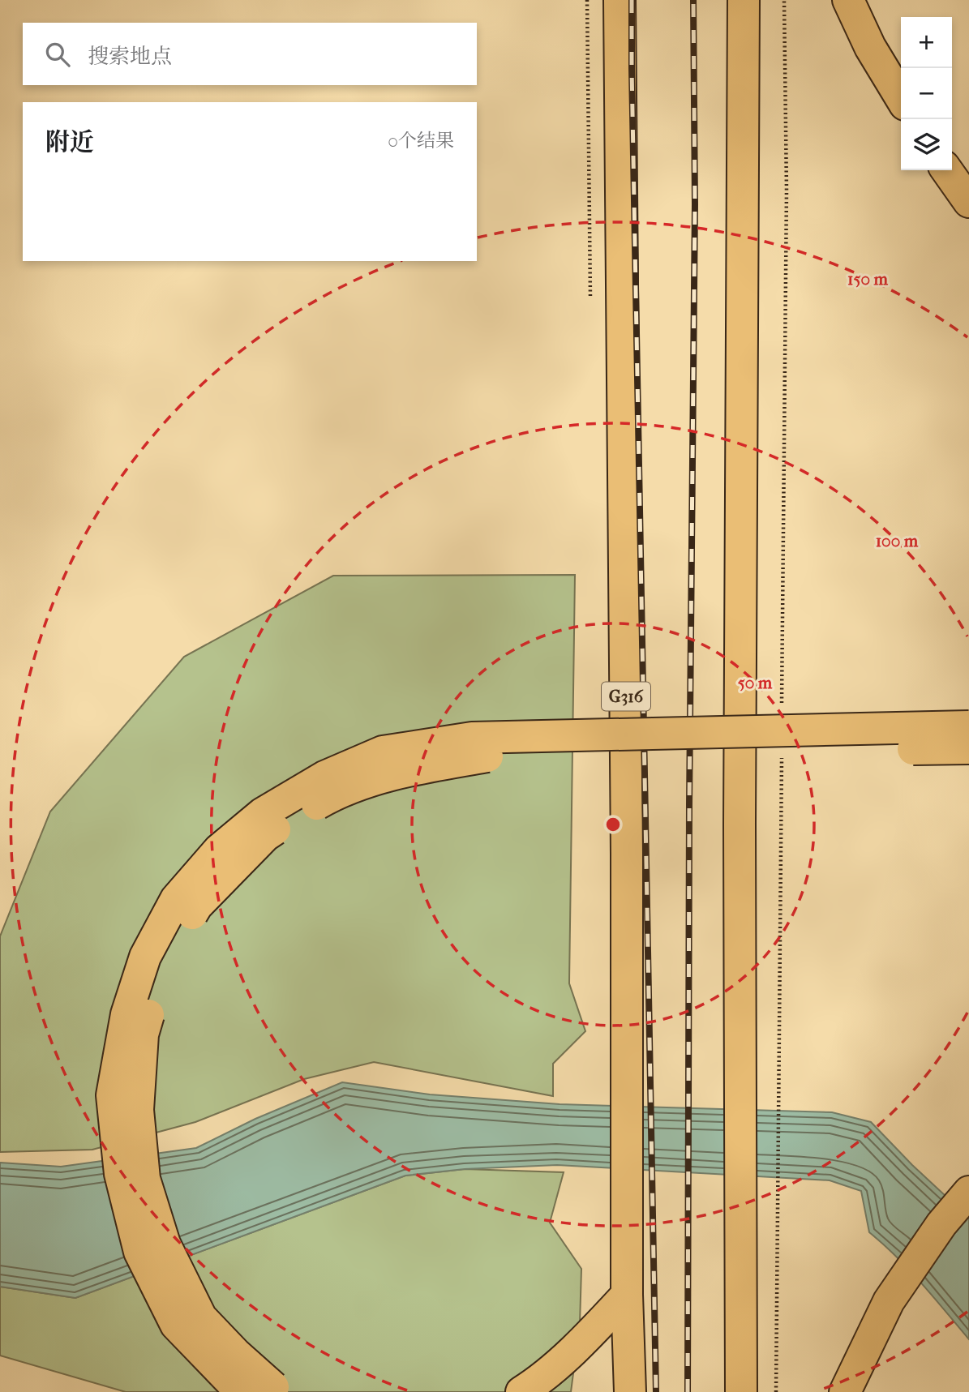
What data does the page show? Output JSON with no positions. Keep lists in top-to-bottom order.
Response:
{
  "streets": {
    "highway": ["G316"]
  },
  "page": {
    "map_buttons": ["+", "−"],
    "search": "搜索地点",
    "heading": ["附近", "0个结果"]
  },
  "rings": ["150 m", "100 m", "50 m"]
}
